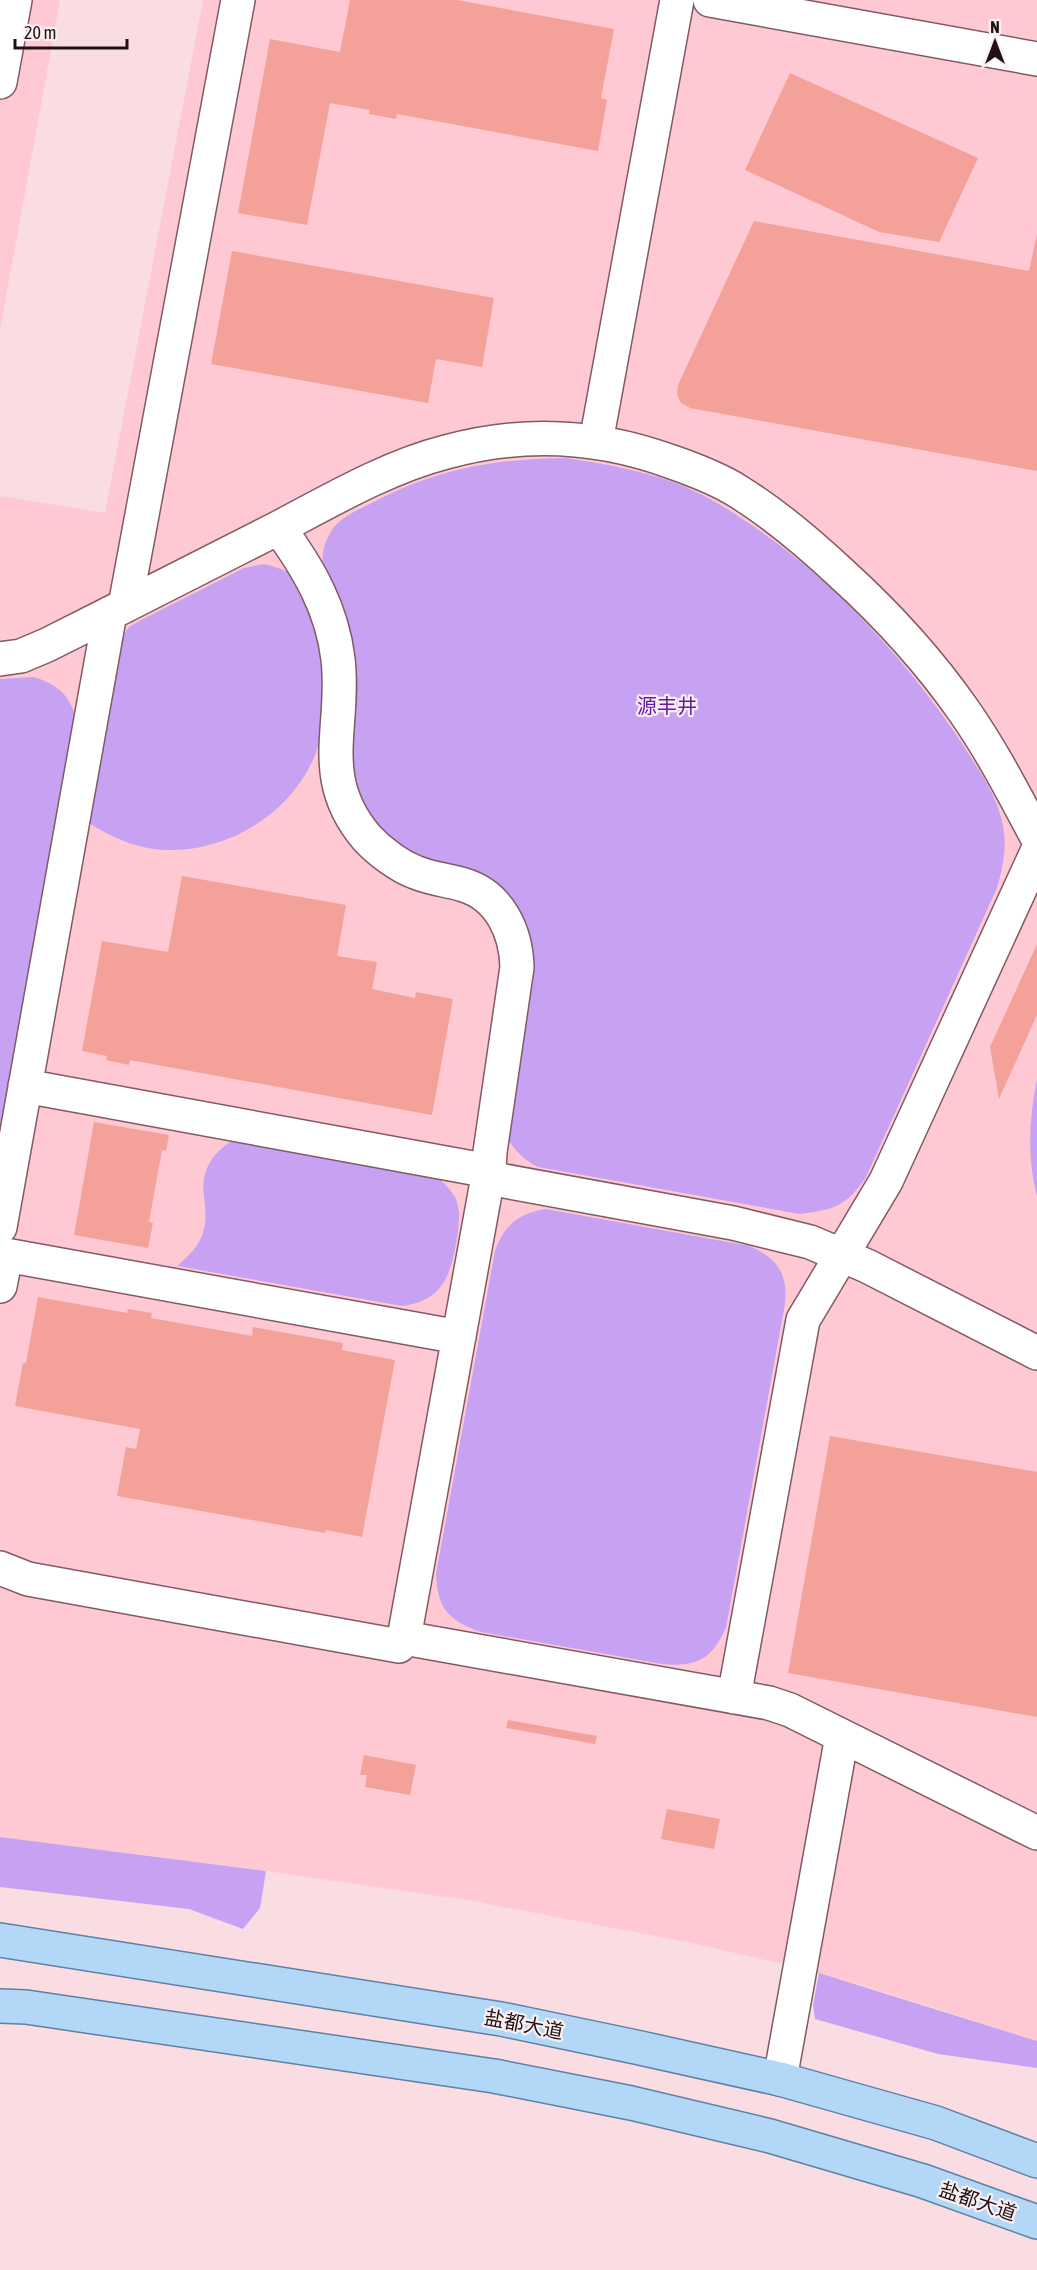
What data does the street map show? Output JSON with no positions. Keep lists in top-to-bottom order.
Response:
{
  "streets": {
    "main road": ["盐都大道"]
  },
  "parks": ["源丰井"],
  "scale_bar": "20 m",
  "north": "top"
}
